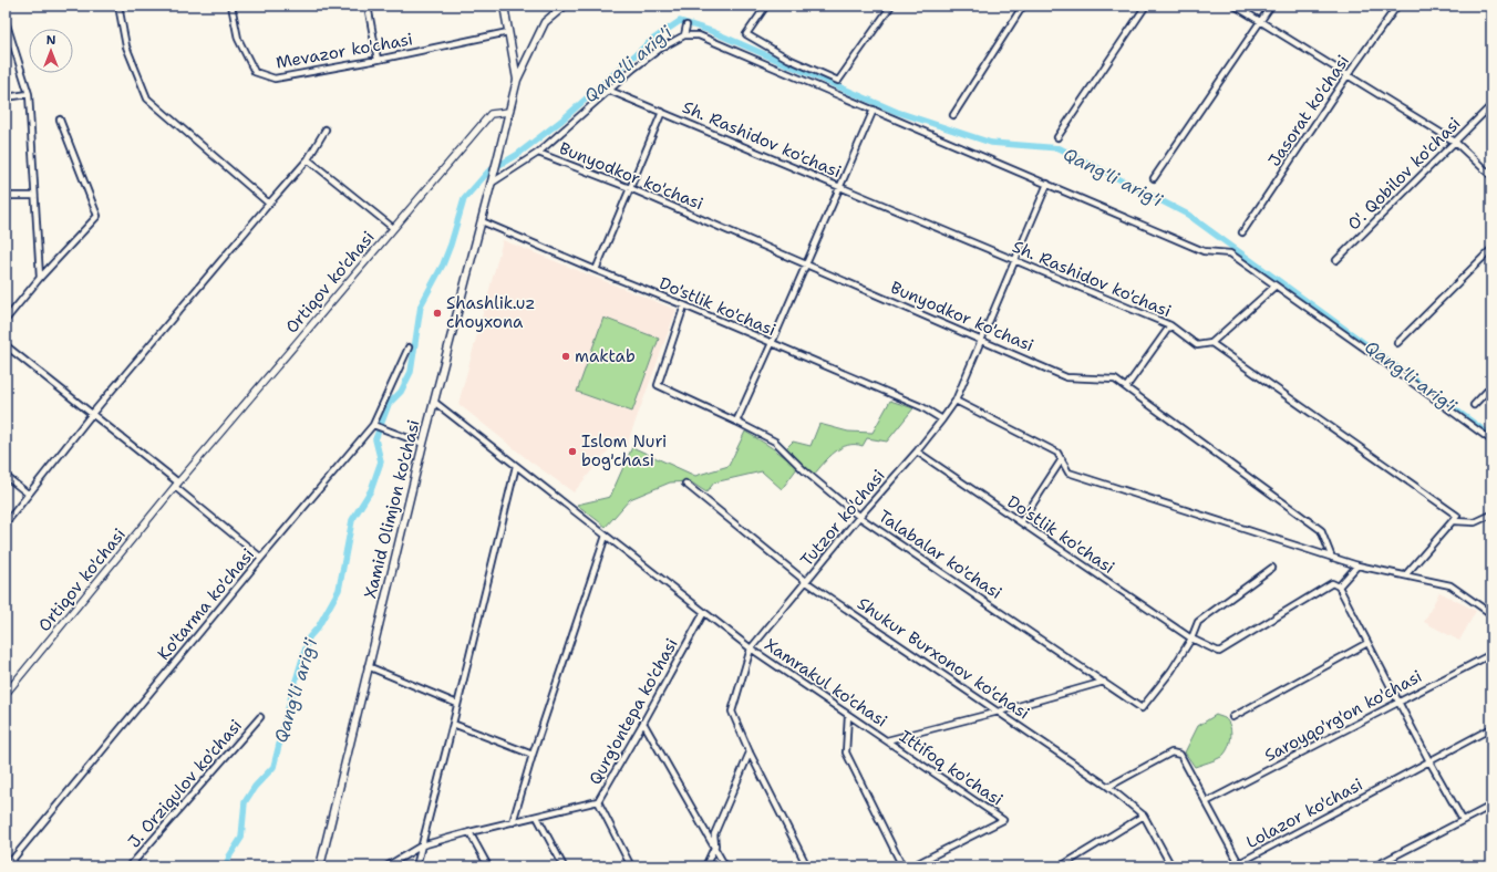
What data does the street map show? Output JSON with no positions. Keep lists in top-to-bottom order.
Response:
{
  "streets": {
    "main road": ["Xamid Olimjon ko'chasi"],
    "street": [
      "Mevazor ko'chasi",
      "Jasorat ko'chasi",
      "Sh. Rashidov ko'chasi",
      "O'. Qobilov ko'chasi",
      "Bunyodkor ko'chasi",
      "Ortiqov ko'chasi",
      "Do'stlik ko'chasi",
      "Tutzor ko'chasi",
      "Talabalar ko'chasi",
      "Ko'tarma ko'chasi",
      "Shukur Burxonov ko'chasi",
      "Xamrakul ko'chasi",
      "Qurg'ontepa ko'chasi",
      "Saroyqo'rg'on ko'chasi",
      "Ittifoq ko'chasi",
      "J. Orziqulov ko'chasi",
      "Lolazor ko'chasi"
    ]
  },
  "crossings": [
    ["Sh. Rashidov ko'chasi", "Tutzor ko'chasi"],
    ["Bunyodkor ko'chasi", "Tutzor ko'chasi"],
    ["Ortiqov ko'chasi", "Xamid Olimjon ko'chasi"],
    ["Do'stlik ko'chasi", "Xamid Olimjon ko'chasi"],
    ["Do'stlik ko'chasi", "Tutzor ko'chasi"],
    ["Do'stlik ko'chasi", "Talabalar ko'chasi"],
    ["Xamid Olimjon ko'chasi", "Xamrakul ko'chasi"],
    ["Tutzor ko'chasi", "Talabalar ko'chasi"],
    ["Tutzor ko'chasi", "Shukur Burxonov ko'chasi"],
    ["Tutzor ko'chasi", "Xamrakul ko'chasi"],
    ["Shukur Burxonov ko'chasi", "Lolazor ko'chasi"],
    ["Xamrakul ko'chasi", "Qurg'ontepa ko'chasi"],
    ["Xamrakul ko'chasi", "Ittifoq ko'chasi"],
    ["Saroyqo'rg'on ko'chasi", "Lolazor ko'chasi"]
  ],
  "water": ["Qang'li arig'i"],
  "places": ["Shashlik.uz choyxona", "maktab", "Islom Nuri bog'chasi"],
  "north": "top"
}
